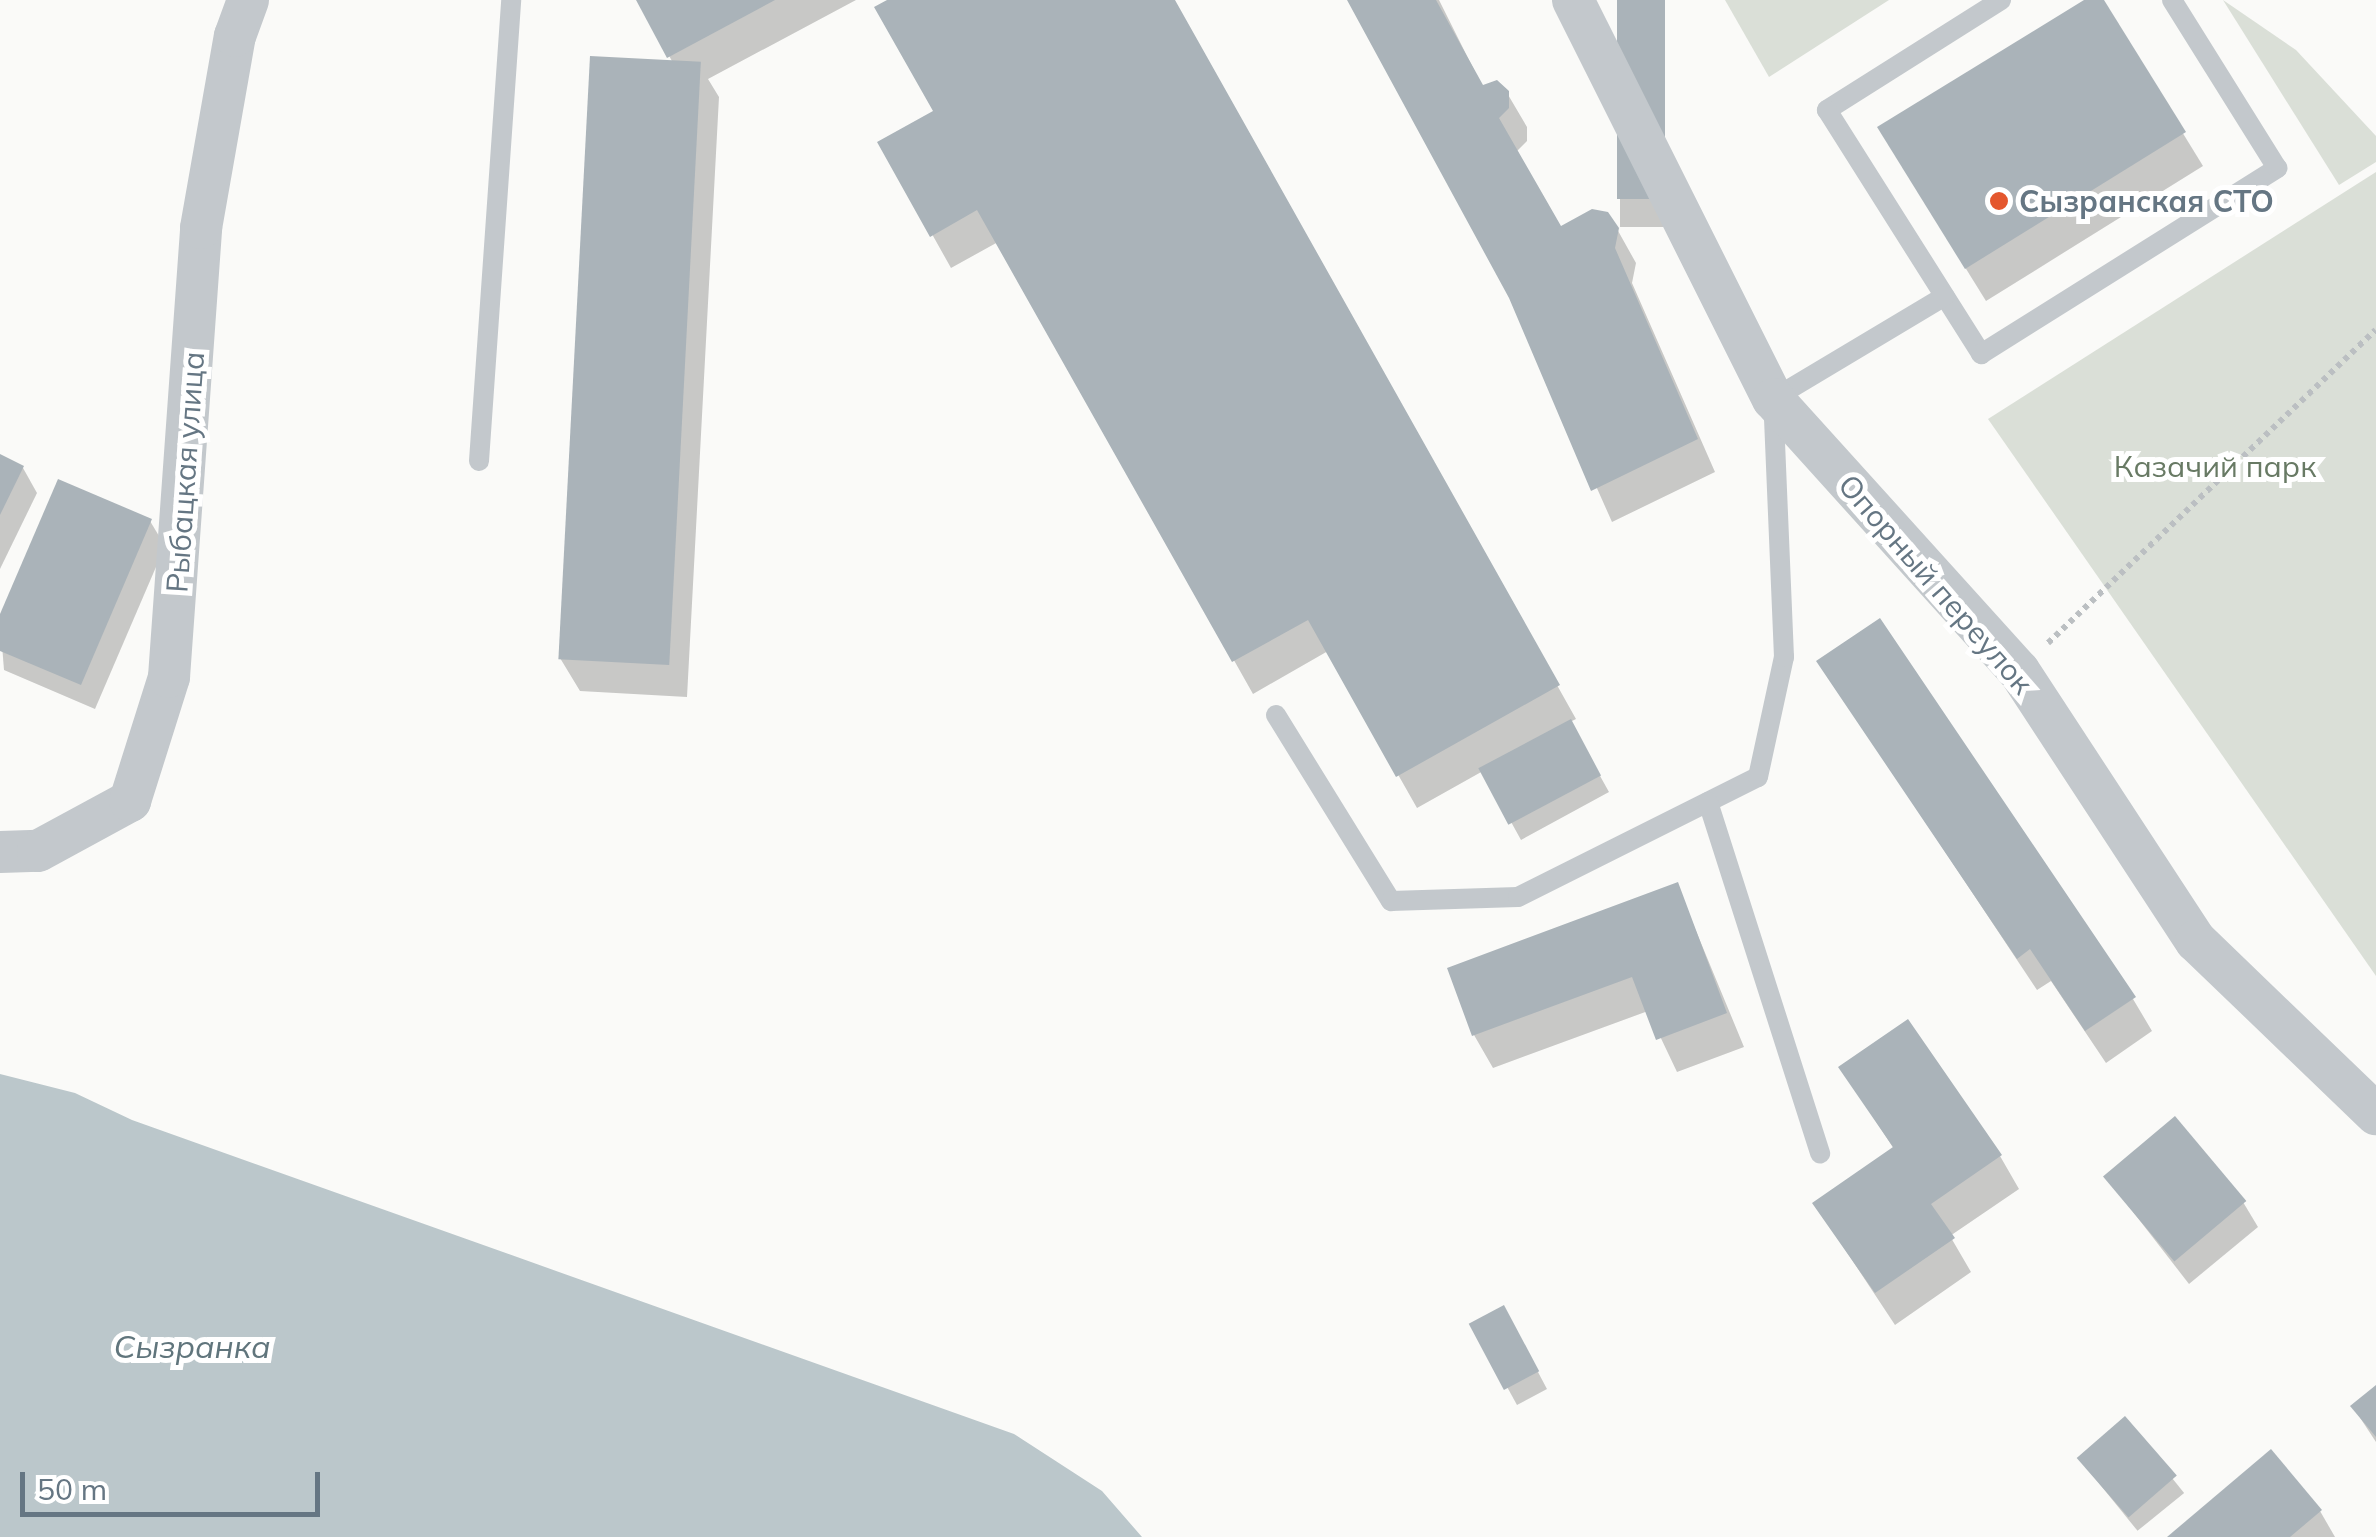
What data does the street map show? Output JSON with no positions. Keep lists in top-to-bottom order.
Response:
{
  "streets": {
    "street": ["Рыбацкая улица", "Опорный переулок"]
  },
  "water": ["Сызранка"],
  "parks": ["Казачий парк"],
  "places": ["Сызранская СТО"],
  "scale_bar": "50 m"
}
